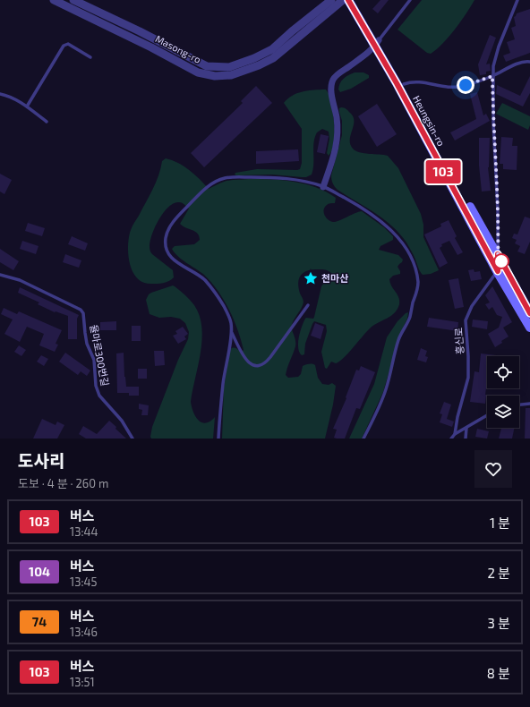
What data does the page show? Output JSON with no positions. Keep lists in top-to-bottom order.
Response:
{
  "streets": {
    "main road": ["Heungsin-ro"],
    "street": ["Masong-ro"],
    "lane": ["흥신로", "율마로300번길"]
  },
  "crossings": [
    ["Heungsin-ro", "흥신로"]
  ],
  "places": {
    "place": ["천마산"]
  },
  "lines": ["bus line 103"],
  "page": {
    "on_map": "103",
    "heading": ["도사리", "도보 · 4 분 · 260 m"],
    "list": [
      {
        "mark": "103",
        "name": "버스",
        "note": "13:44",
        "value": "1 분"
      },
      {
        "mark": "104",
        "name": "버스",
        "note": "13:45",
        "value": "2 분"
      },
      {
        "mark": "74",
        "name": "버스",
        "note": "13:46",
        "value": "3 분"
      },
      {
        "mark": "103",
        "name": "버스",
        "note": "13:51",
        "value": "8 분"
      }
    ]
  }
}
